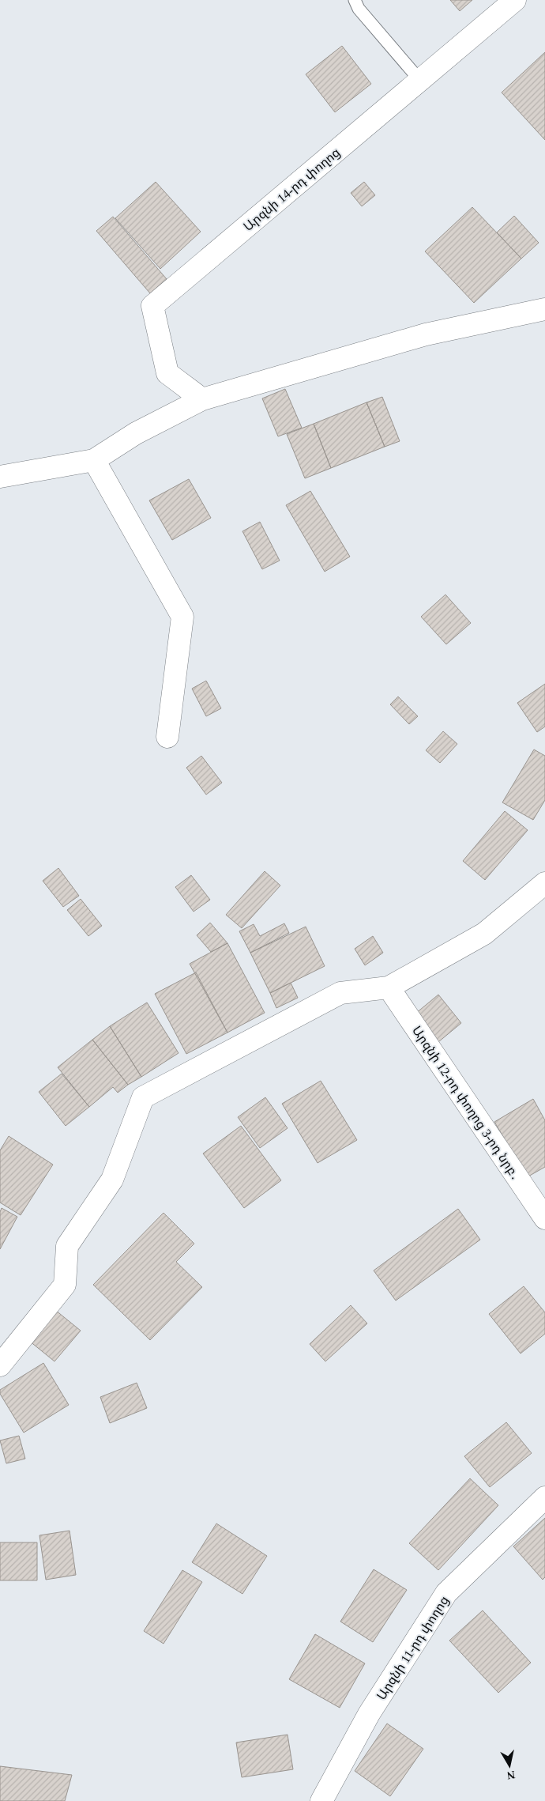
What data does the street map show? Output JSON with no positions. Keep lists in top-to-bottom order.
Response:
{
  "streets": {
    "street": ["Արզնի 14-րդ փողոց", "Արզնի 12-րդ փողոց 3-րդ նրբ․", "Արզնի 11-րդ փողոց"]
  },
  "north": "bottom"
}
